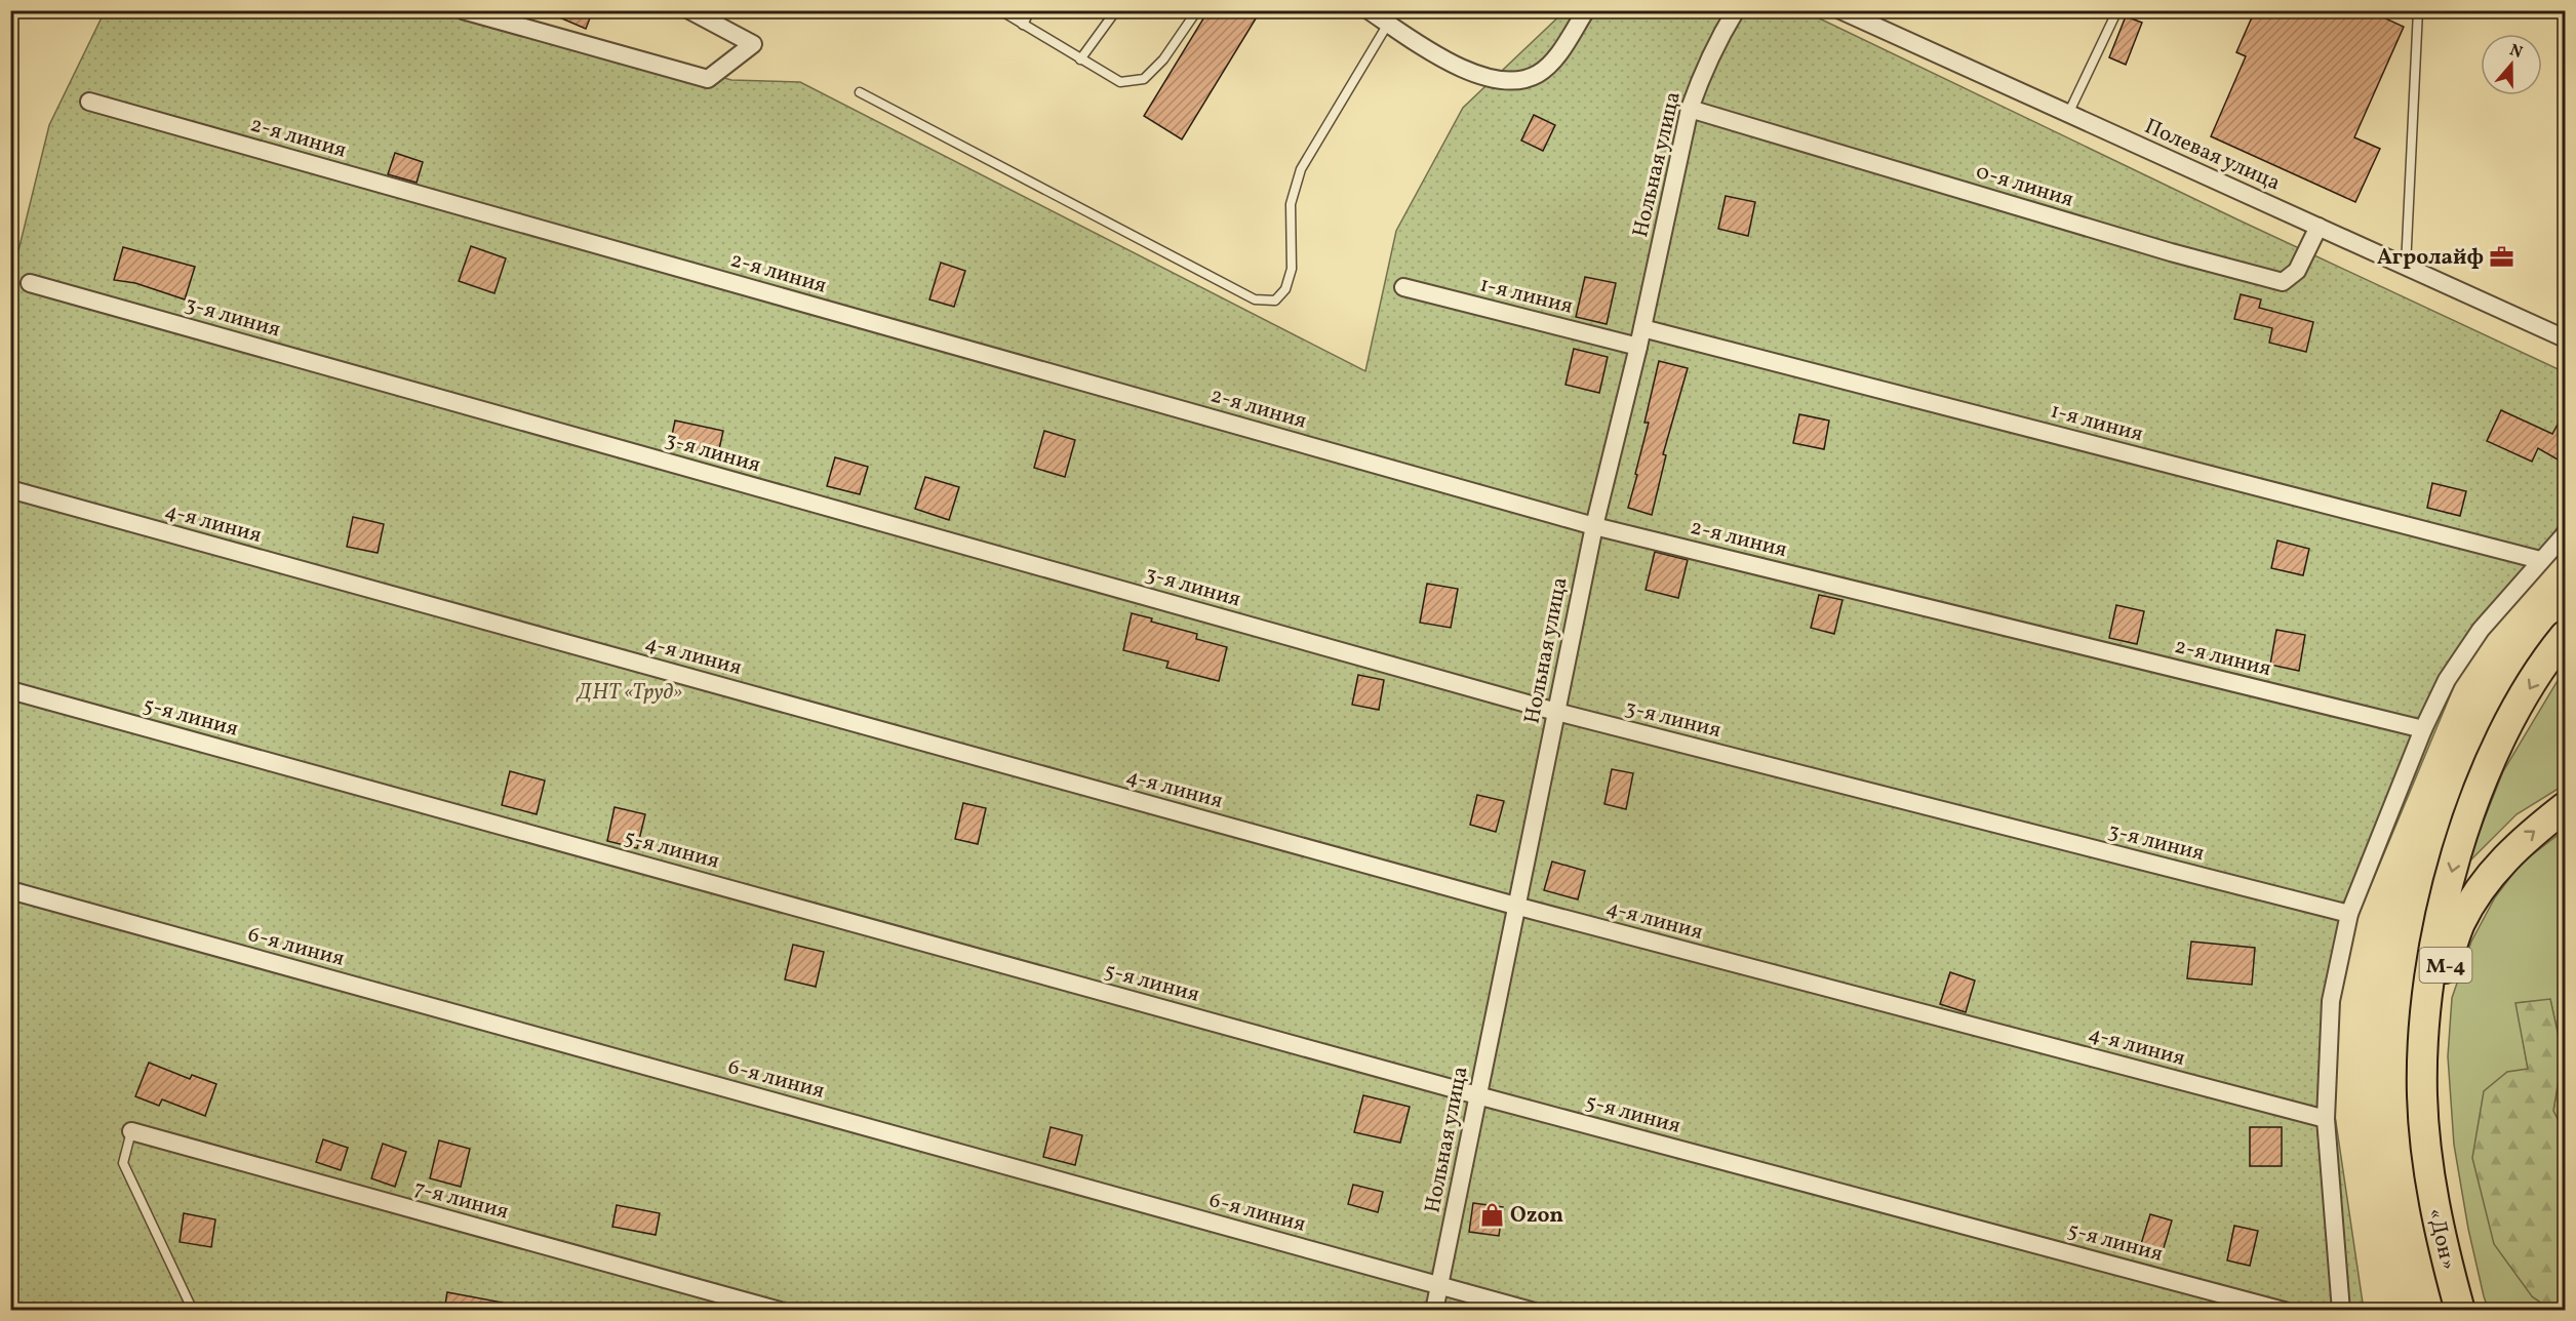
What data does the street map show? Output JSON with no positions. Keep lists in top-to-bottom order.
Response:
{
  "streets": {
    "highway": ["М-4", "«Дон»"],
    "street": [
      "2-я линия",
      "Полевая улица",
      "Нольная улица",
      "0-я линия",
      "1-я линия",
      "3-я линия",
      "4-я линия",
      "5-я линия",
      "6-я линия",
      "7-я линия"
    ]
  },
  "crossings": [
    ["2-я линия", "Нольная улица"],
    ["Полевая улица", "0-я линия"],
    ["Нольная улица", "0-я линия"],
    ["Нольная улица", "1-я линия"],
    ["Нольная улица", "3-я линия"],
    ["Нольная улица", "4-я линия"],
    ["Нольная улица", "5-я линия"],
    ["Нольная улица", "6-я линия"],
    ["М-4", "«Дон»"]
  ],
  "parks": ["ДНТ «Труд»"],
  "places": {
    "office": ["Агролайф"],
    "shop": ["Ozon"]
  },
  "north": "top"
}
